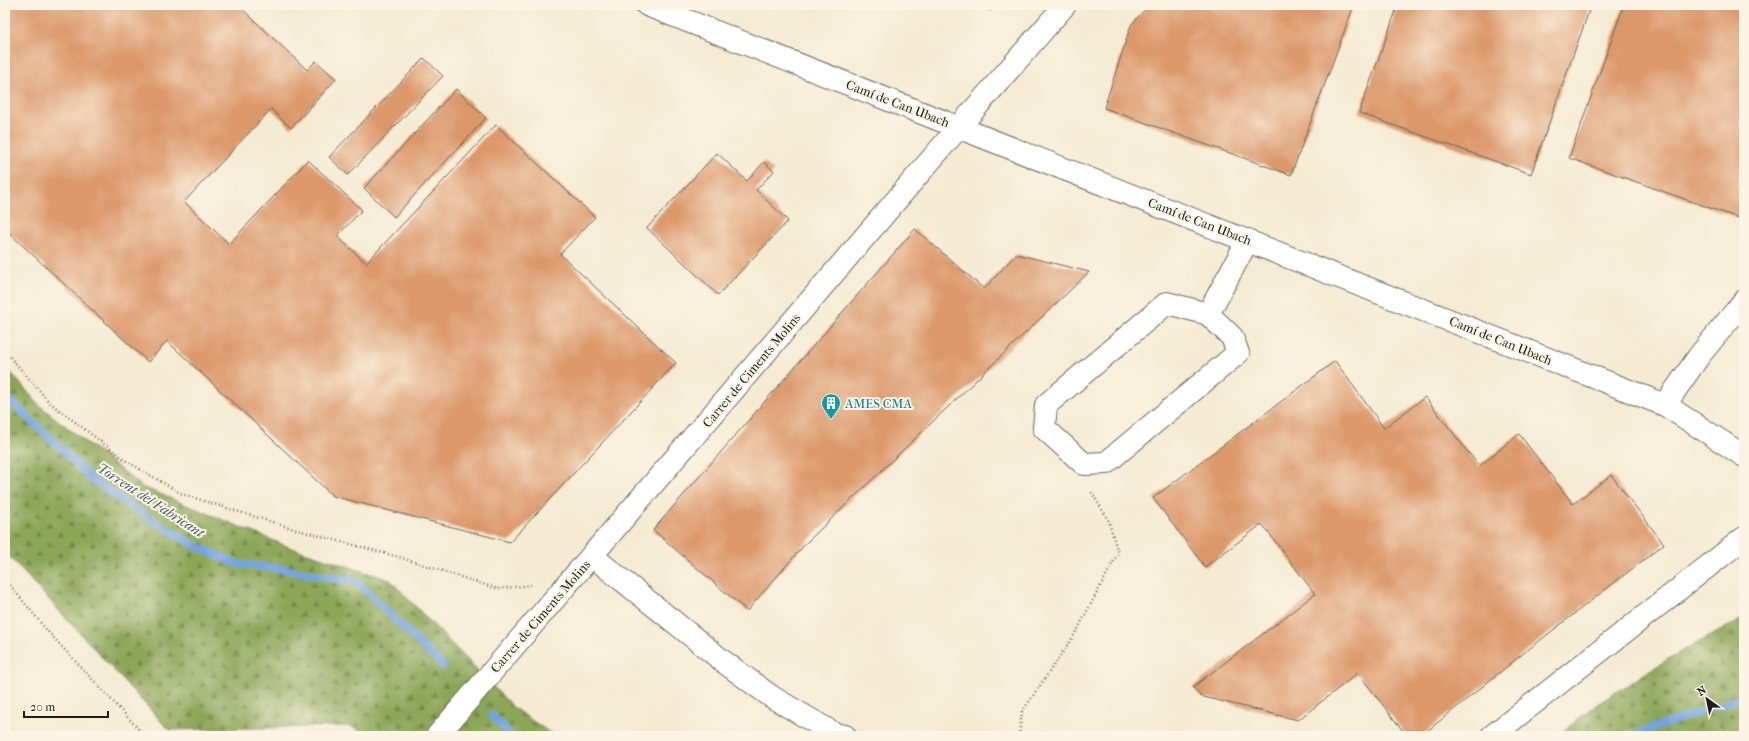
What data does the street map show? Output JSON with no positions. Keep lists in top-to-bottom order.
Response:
{
  "streets": {
    "street": ["Camí de Can Ubach", "Carrer de Ciments Molins"]
  },
  "crossings": [
    ["Camí de Can Ubach", "Carrer de Ciments Molins"]
  ],
  "water": ["Torrent del Fabricant"],
  "places": {
    "building": ["AMES CMA"]
  },
  "scale_bar": "20 m",
  "north": "top left"
}
